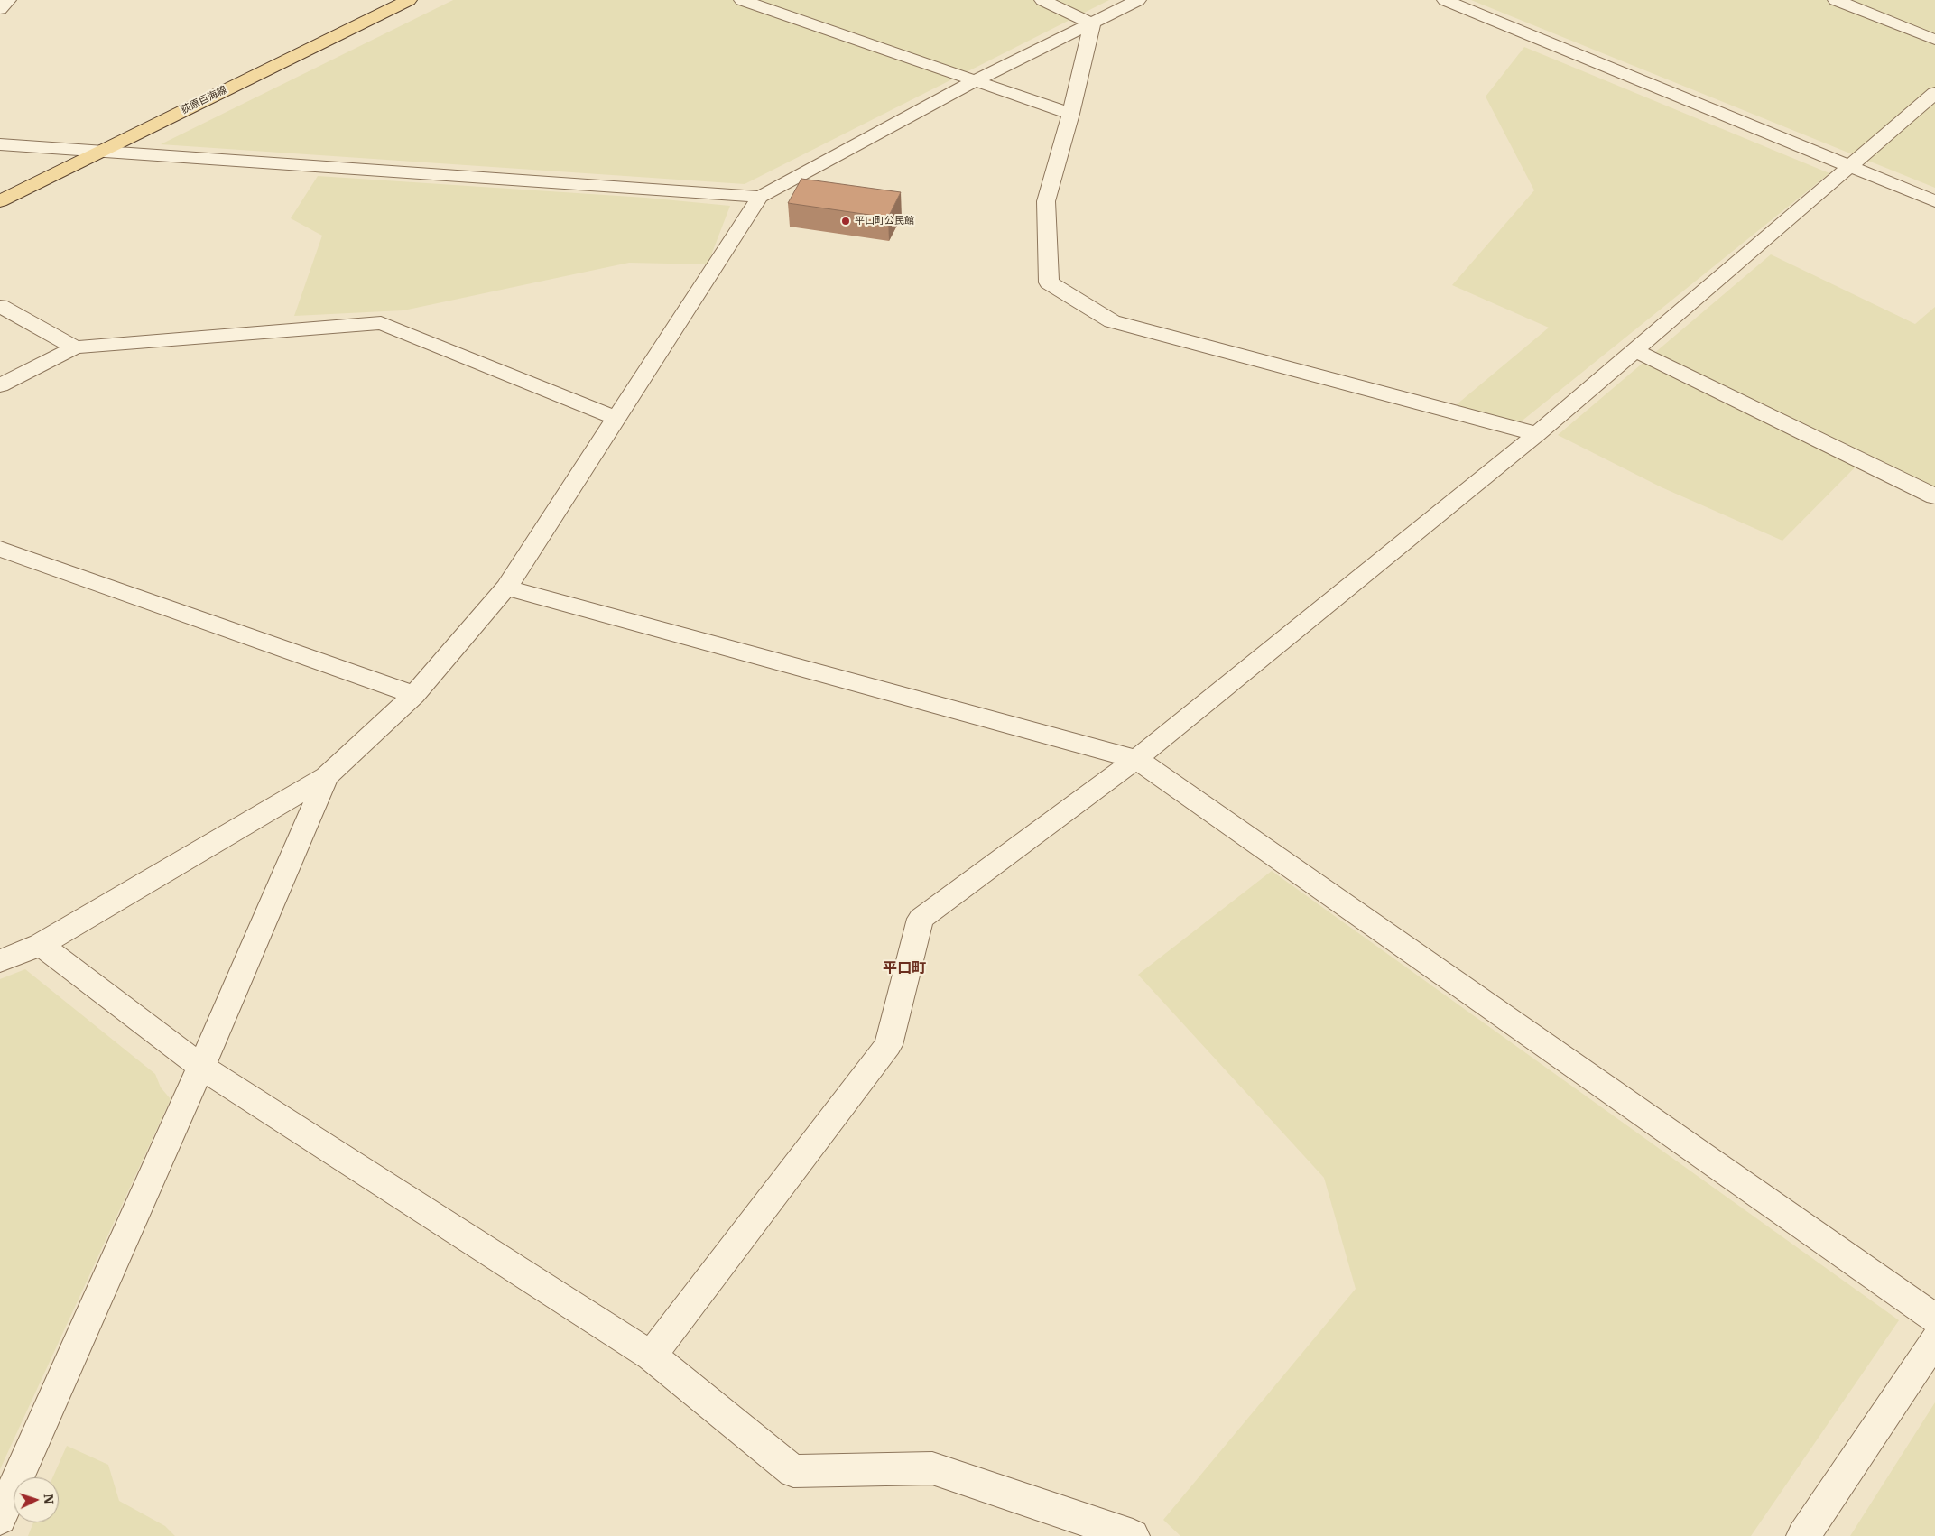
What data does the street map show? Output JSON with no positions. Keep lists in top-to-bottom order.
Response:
{
  "streets": {
    "main road": ["荻原巨海線"]
  },
  "districts": ["平口町"],
  "places": ["平口町公民館"],
  "north": "right"
}
